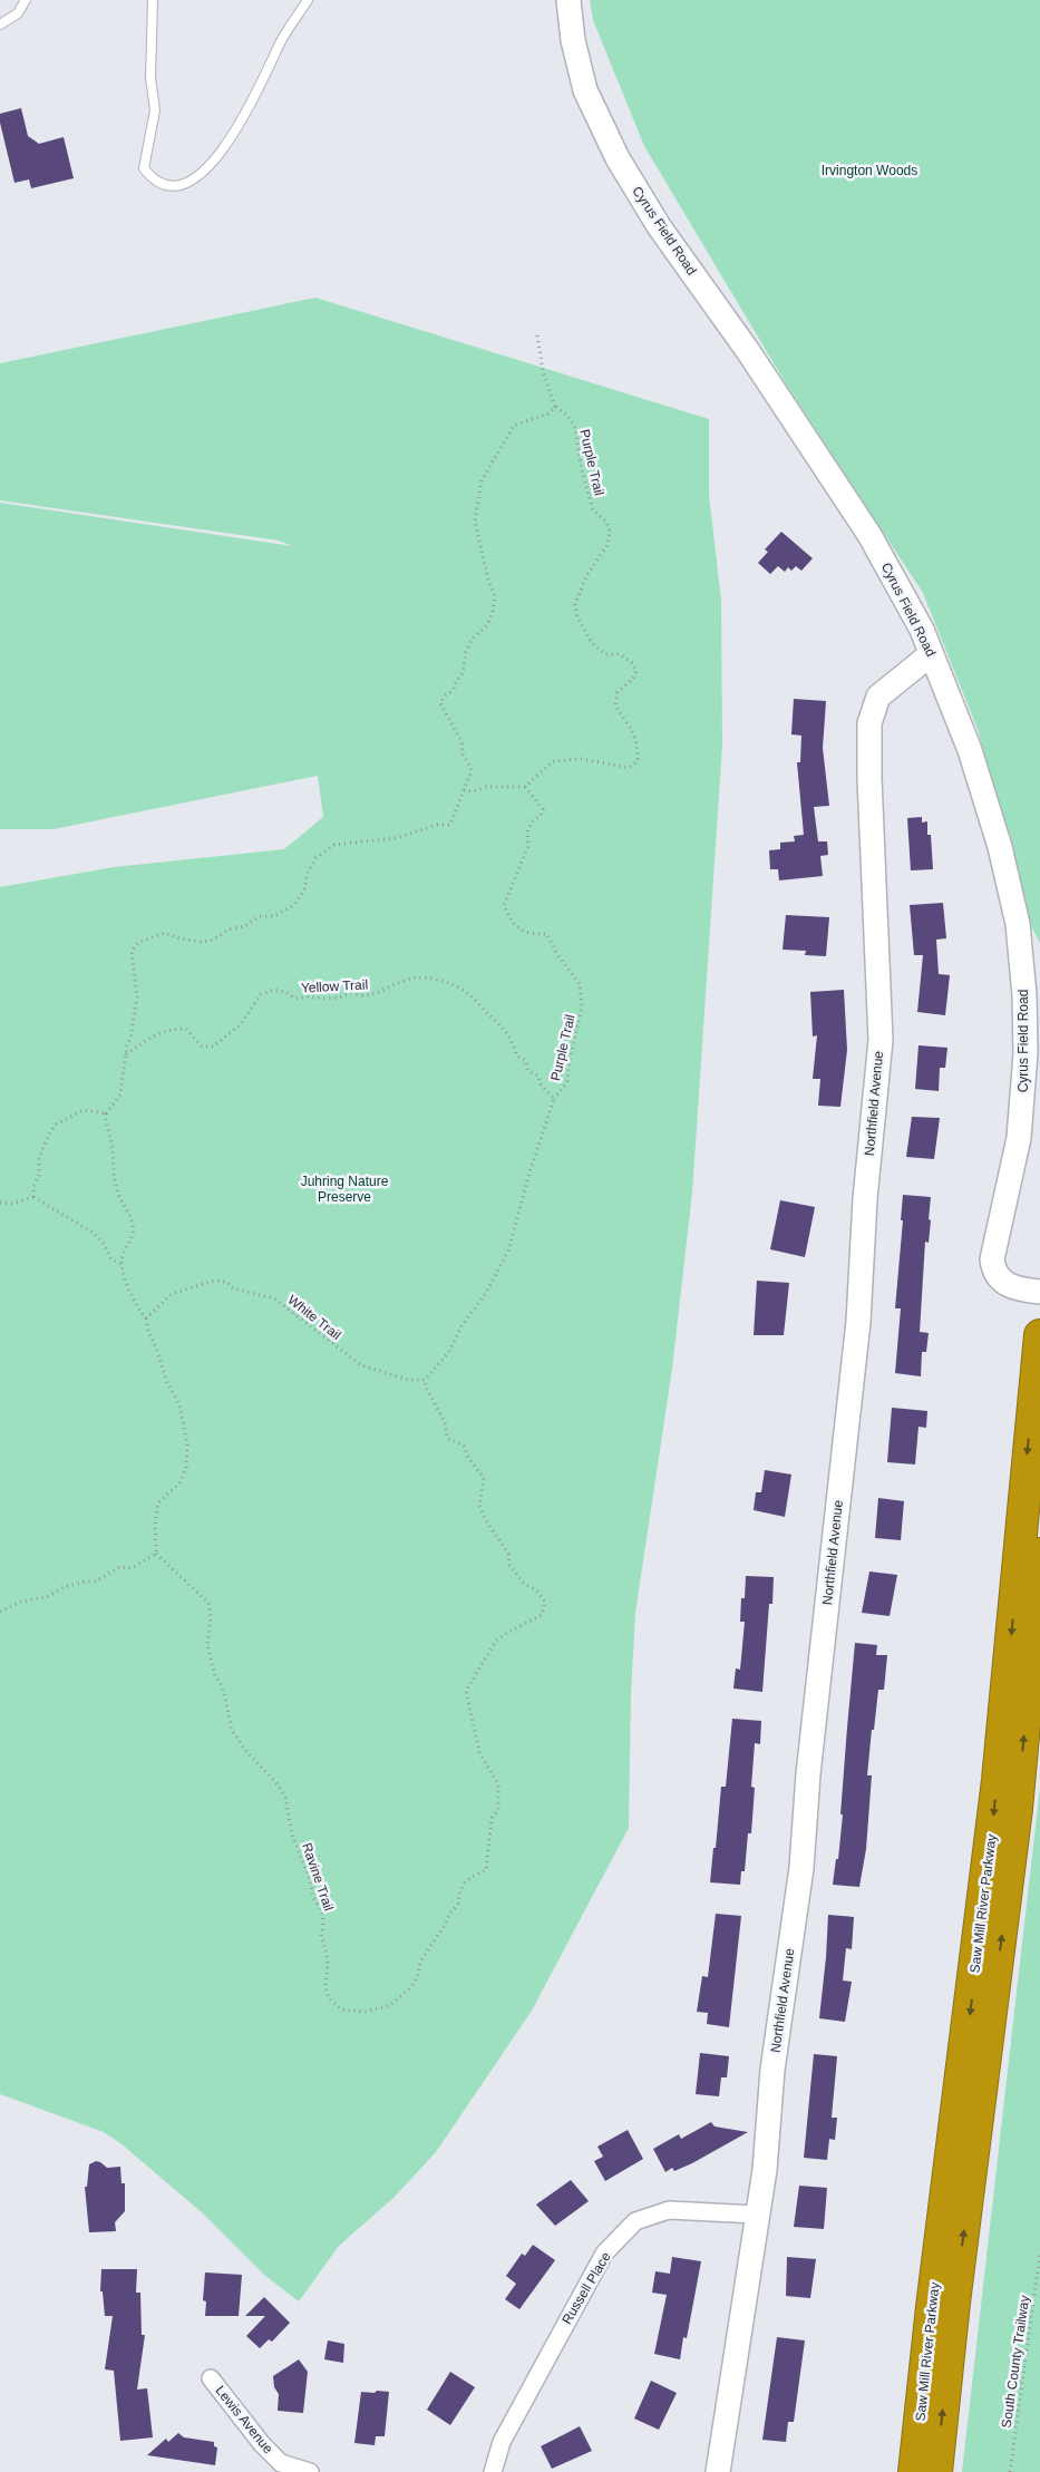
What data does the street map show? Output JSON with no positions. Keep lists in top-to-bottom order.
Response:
{
  "streets": {
    "highway": ["Saw Mill River Parkway"],
    "street": [
      "Cyrus Field Road",
      "Northfield Avenue",
      "Russell Place",
      "Lewis Avenue"
    ],
    "path": [
      "Purple Trail",
      "Yellow Trail",
      "White Trail",
      "Ravine Trail",
      "South County Trailway"
    ]
  },
  "crossings": [
    ["Cyrus Field Road", "Northfield Avenue"],
    ["Purple Trail", "Yellow Trail"],
    ["Northfield Avenue", "Russell Place"],
    ["White Trail", "Ravine Trail"]
  ],
  "parks": ["Irvington Woods", "Juhring Nature Preserve"]
}
